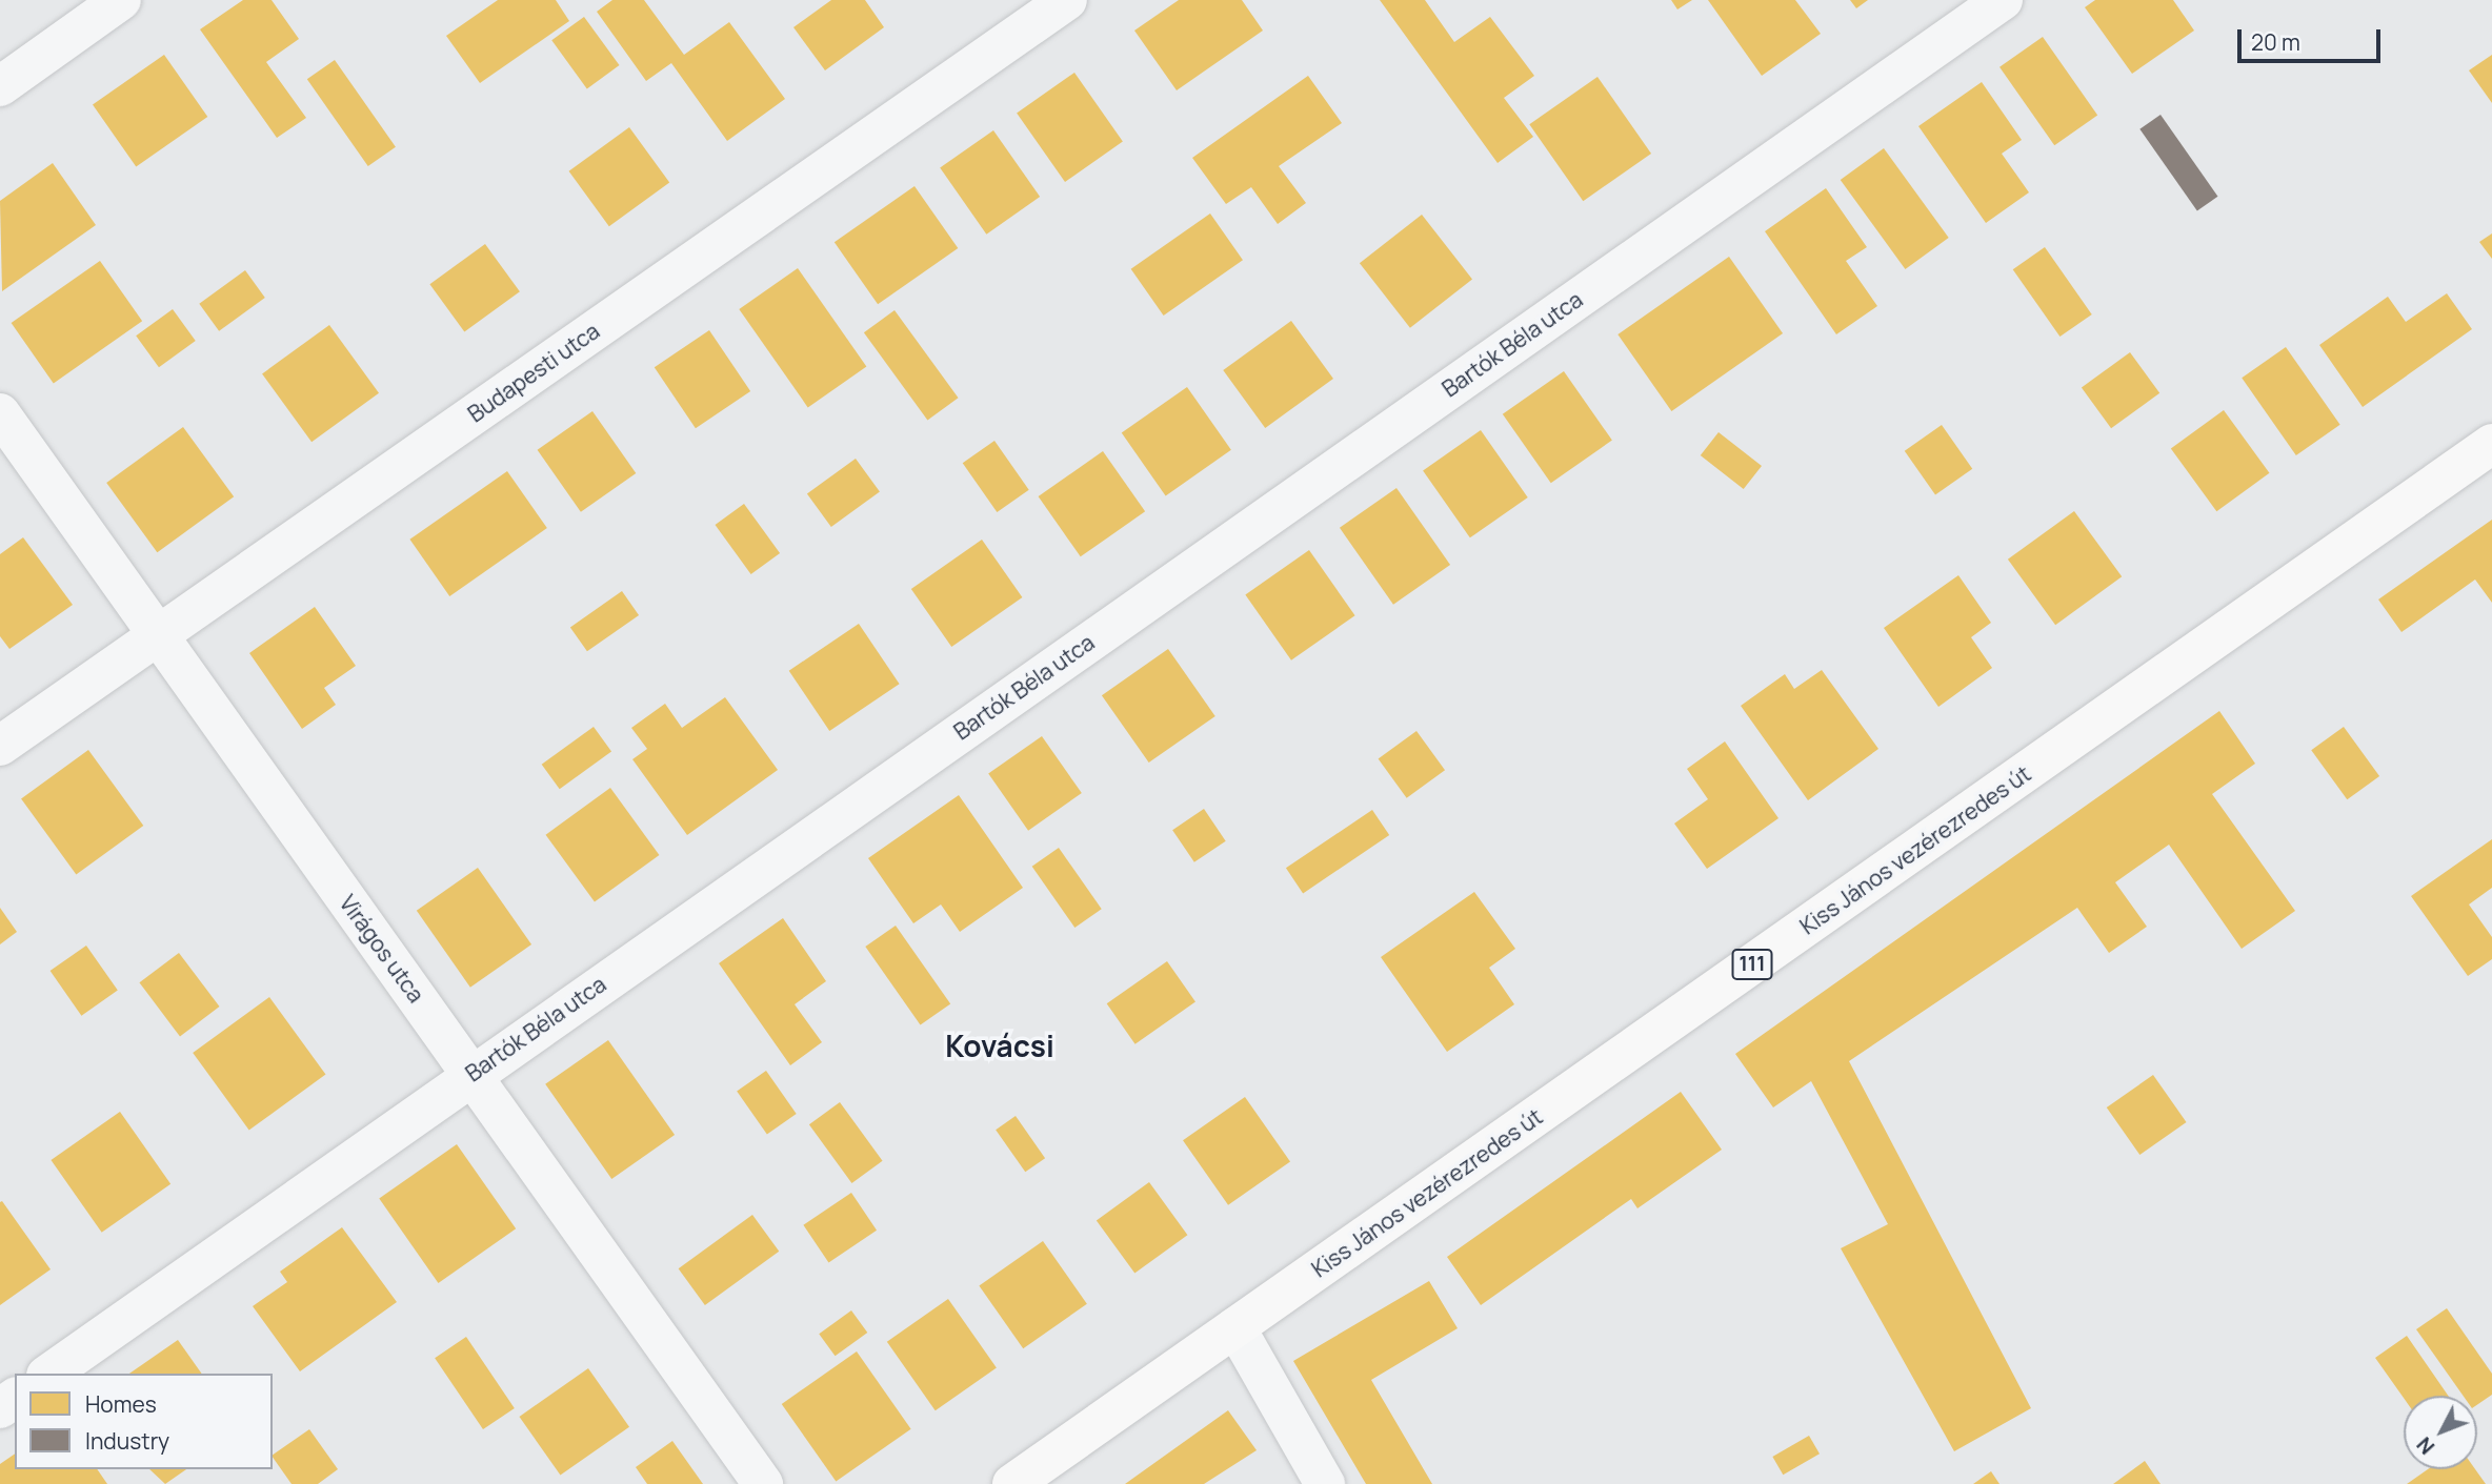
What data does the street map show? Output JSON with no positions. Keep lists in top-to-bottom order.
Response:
{
  "streets": {
    "main road": ["Kiss János vezérezredes út", "111"],
    "street": ["Bartók Béla utca", "Budapesti utca", "Virágos utca"]
  },
  "crossings": [
    ["Bartók Béla utca", "Virágos utca"],
    ["Budapesti utca", "Virágos utca"]
  ],
  "districts": ["Kovácsi"],
  "legend": ["Homes", "Industry"],
  "scale_bar": "20 m",
  "north": "bottom left"
}
